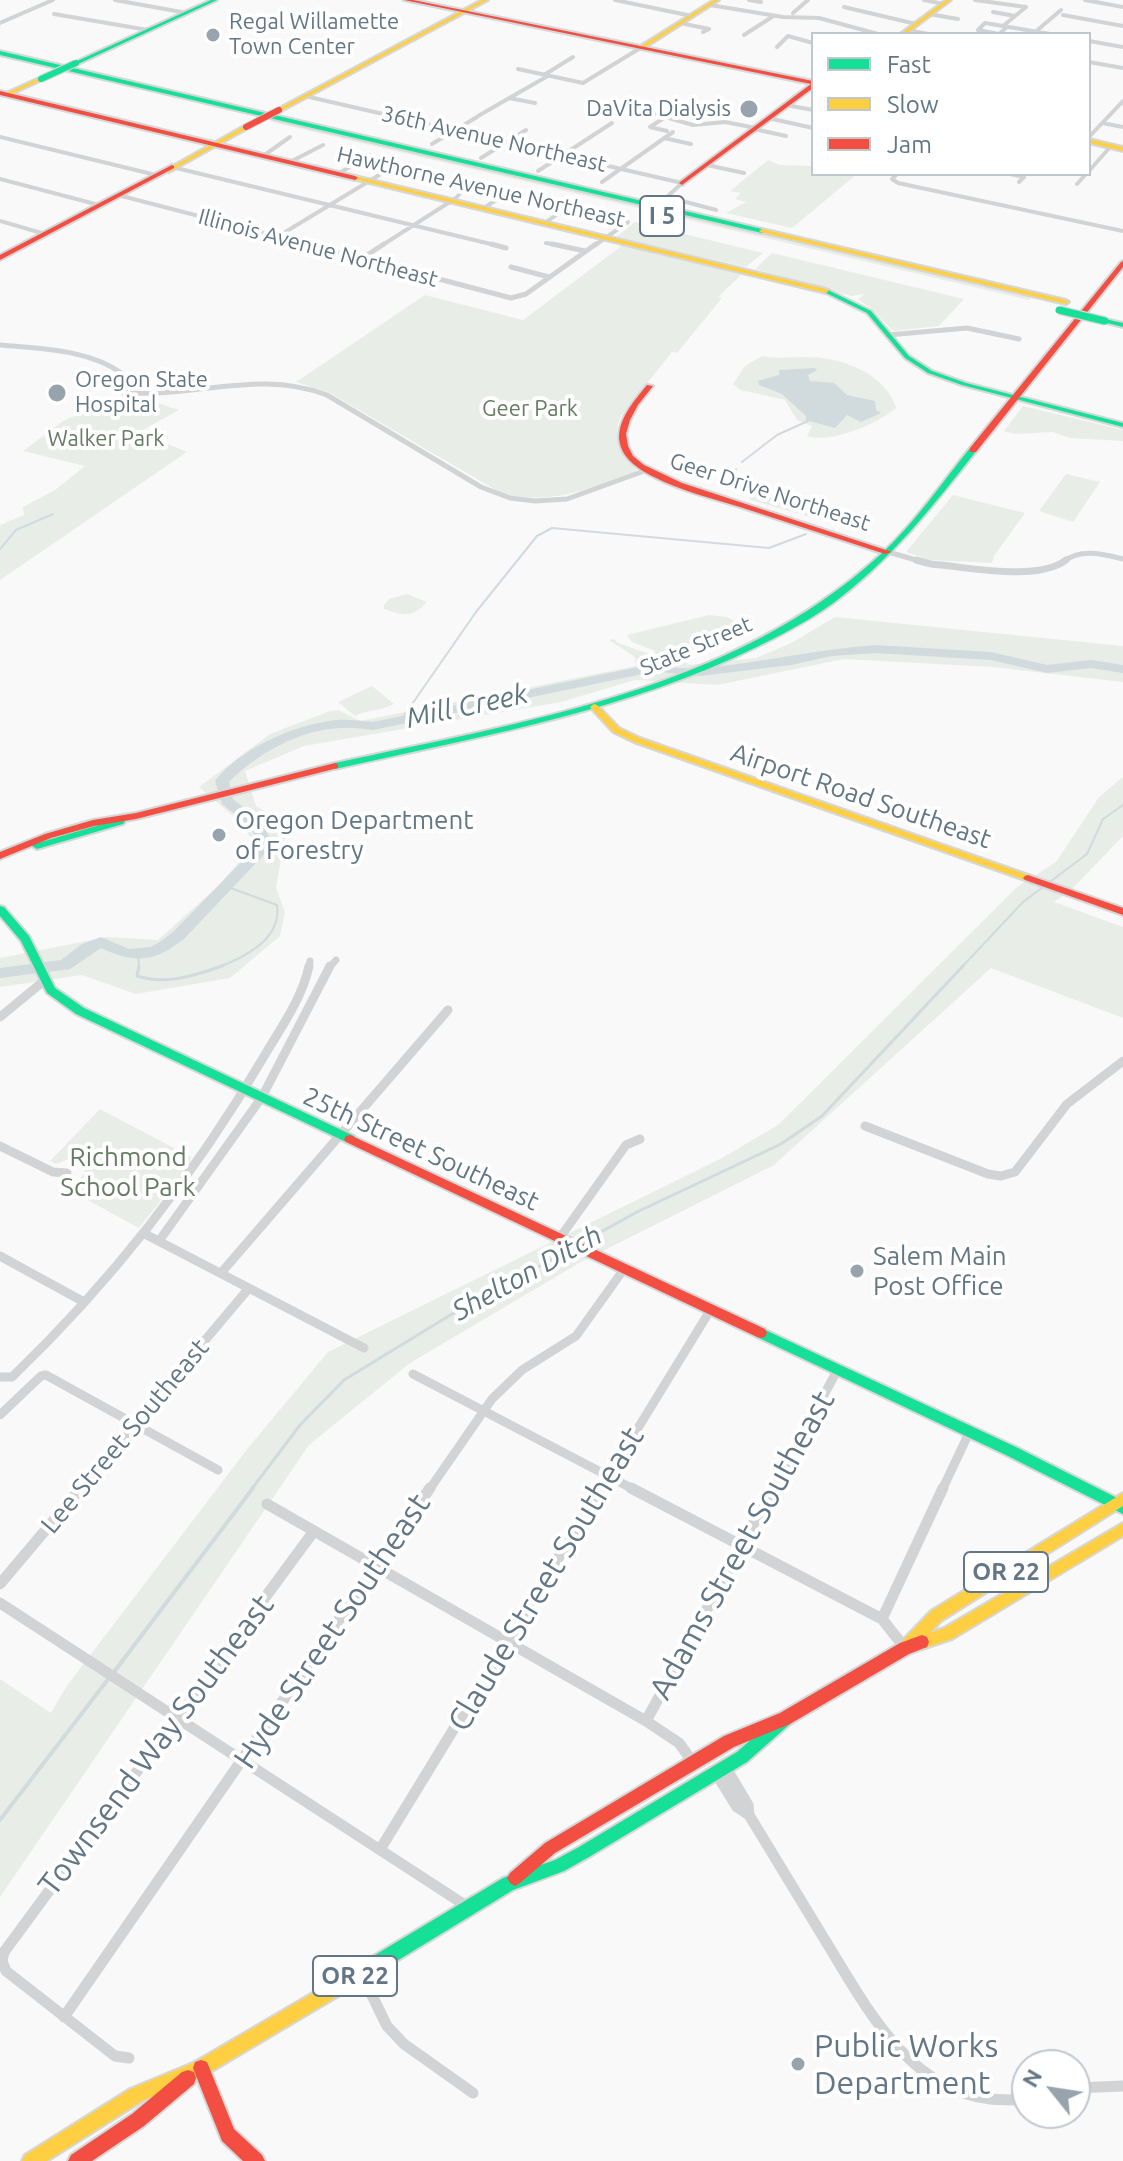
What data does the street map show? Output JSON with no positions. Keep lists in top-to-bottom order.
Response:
{
  "streets": {
    "main road": [
      "Hawthorne Avenue Northeast",
      "I 5",
      "Geer Drive Northeast",
      "State Street",
      "Airport Road Southeast",
      "25th Street Southeast",
      "OR 22"
    ],
    "street": [
      "36th Avenue Northeast",
      "Illinois Avenue Northeast",
      "Lee Street Southeast",
      "Adams Street Southeast",
      "Claude Street Southeast",
      "Hyde Street Southeast",
      "Townsend Way Southeast"
    ]
  },
  "crossings": [
    ["Hawthorne Avenue Northeast", "State Street"],
    ["Geer Drive Northeast", "State Street"],
    ["State Street", "Airport Road Southeast"],
    ["25th Street Southeast", "Adams Street Southeast"],
    ["25th Street Southeast", "OR 22"],
    ["25th Street Southeast", "Claude Street Southeast"],
    ["25th Street Southeast", "Hyde Street Southeast"]
  ],
  "water": ["Mill Creek", "Shelton Ditch"],
  "parks": ["Geer Park", "Walker Park", "Richmond School Park"],
  "places": [
    "Regal Willamette Town Center",
    "DaVita Dialysis",
    "Oregon State Hospital",
    "Oregon Department of Forestry",
    "Salem Main Post Office",
    "Public Works Department"
  ],
  "legend": ["Fast", "Slow", "Jam"],
  "north": "top left"
}
